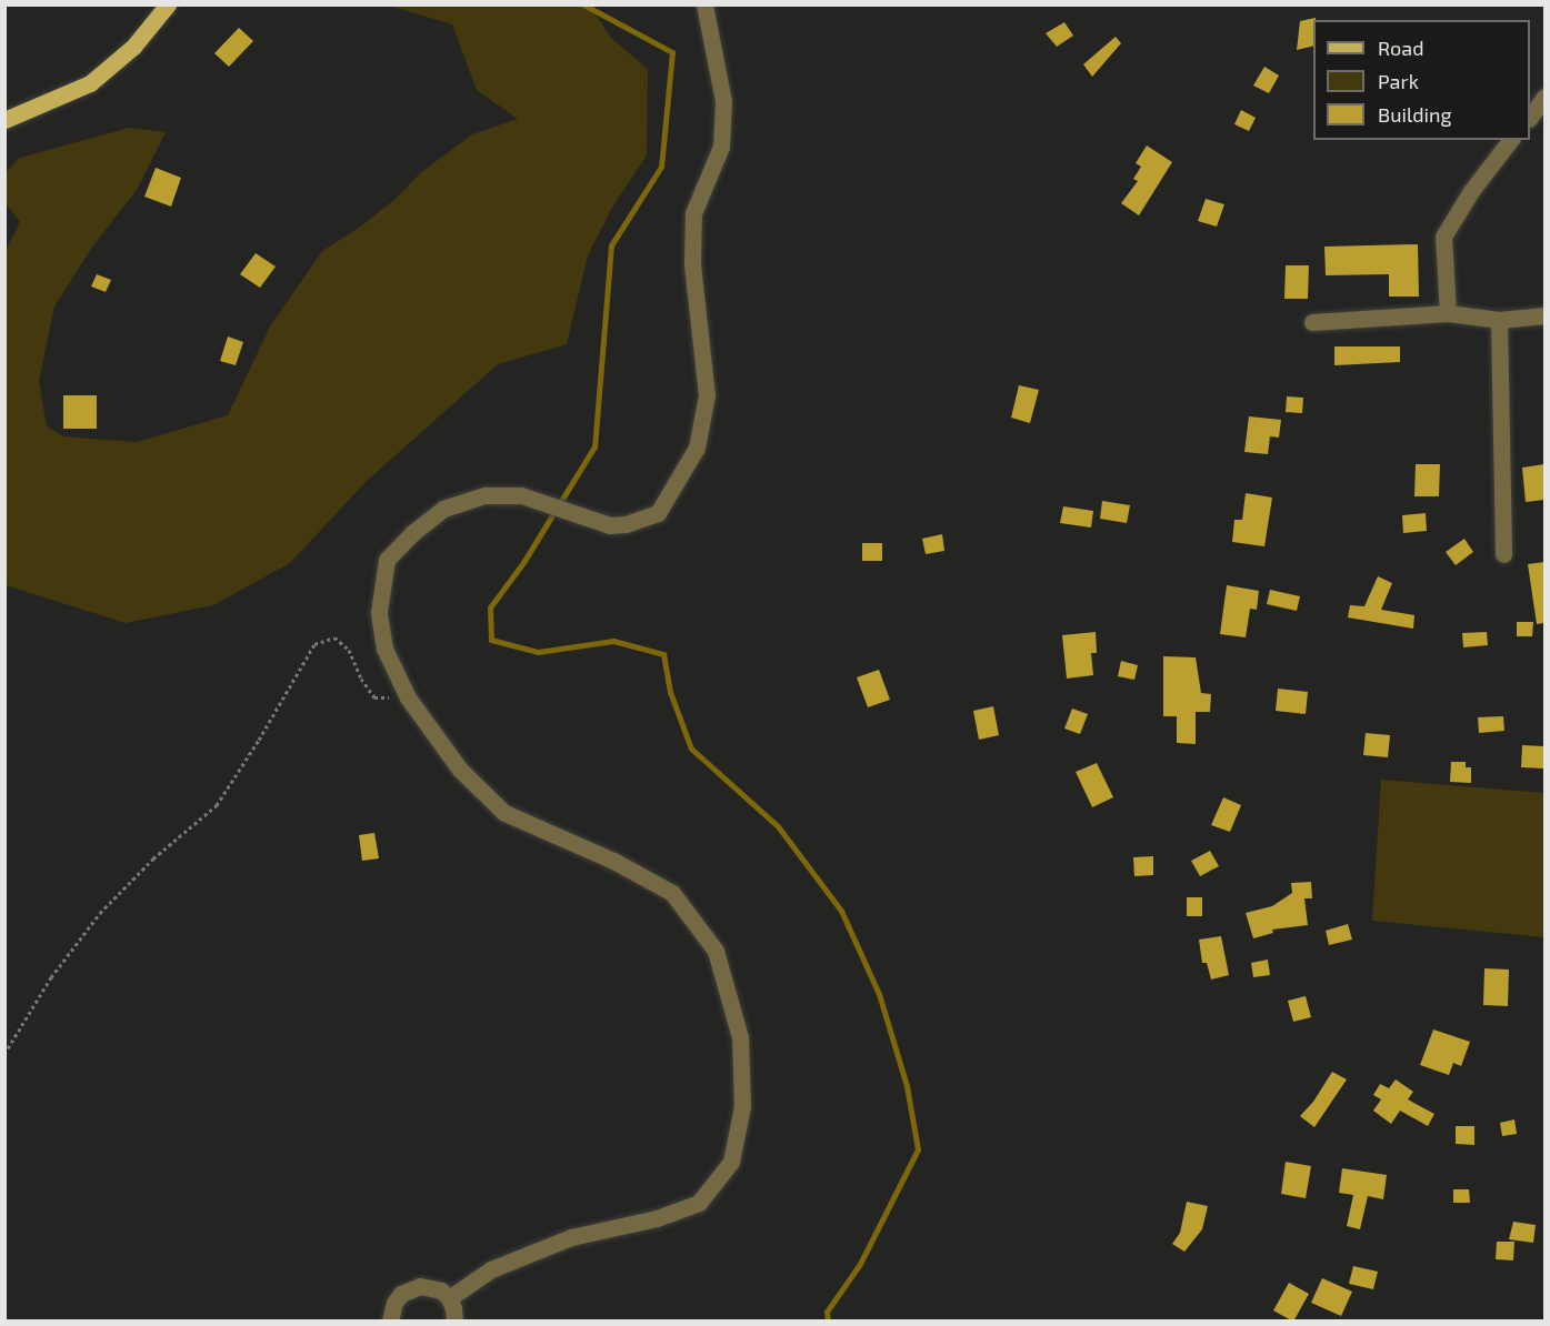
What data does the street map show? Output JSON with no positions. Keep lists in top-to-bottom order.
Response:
{
  "legend": ["Road", "Park", "Building"]
}
